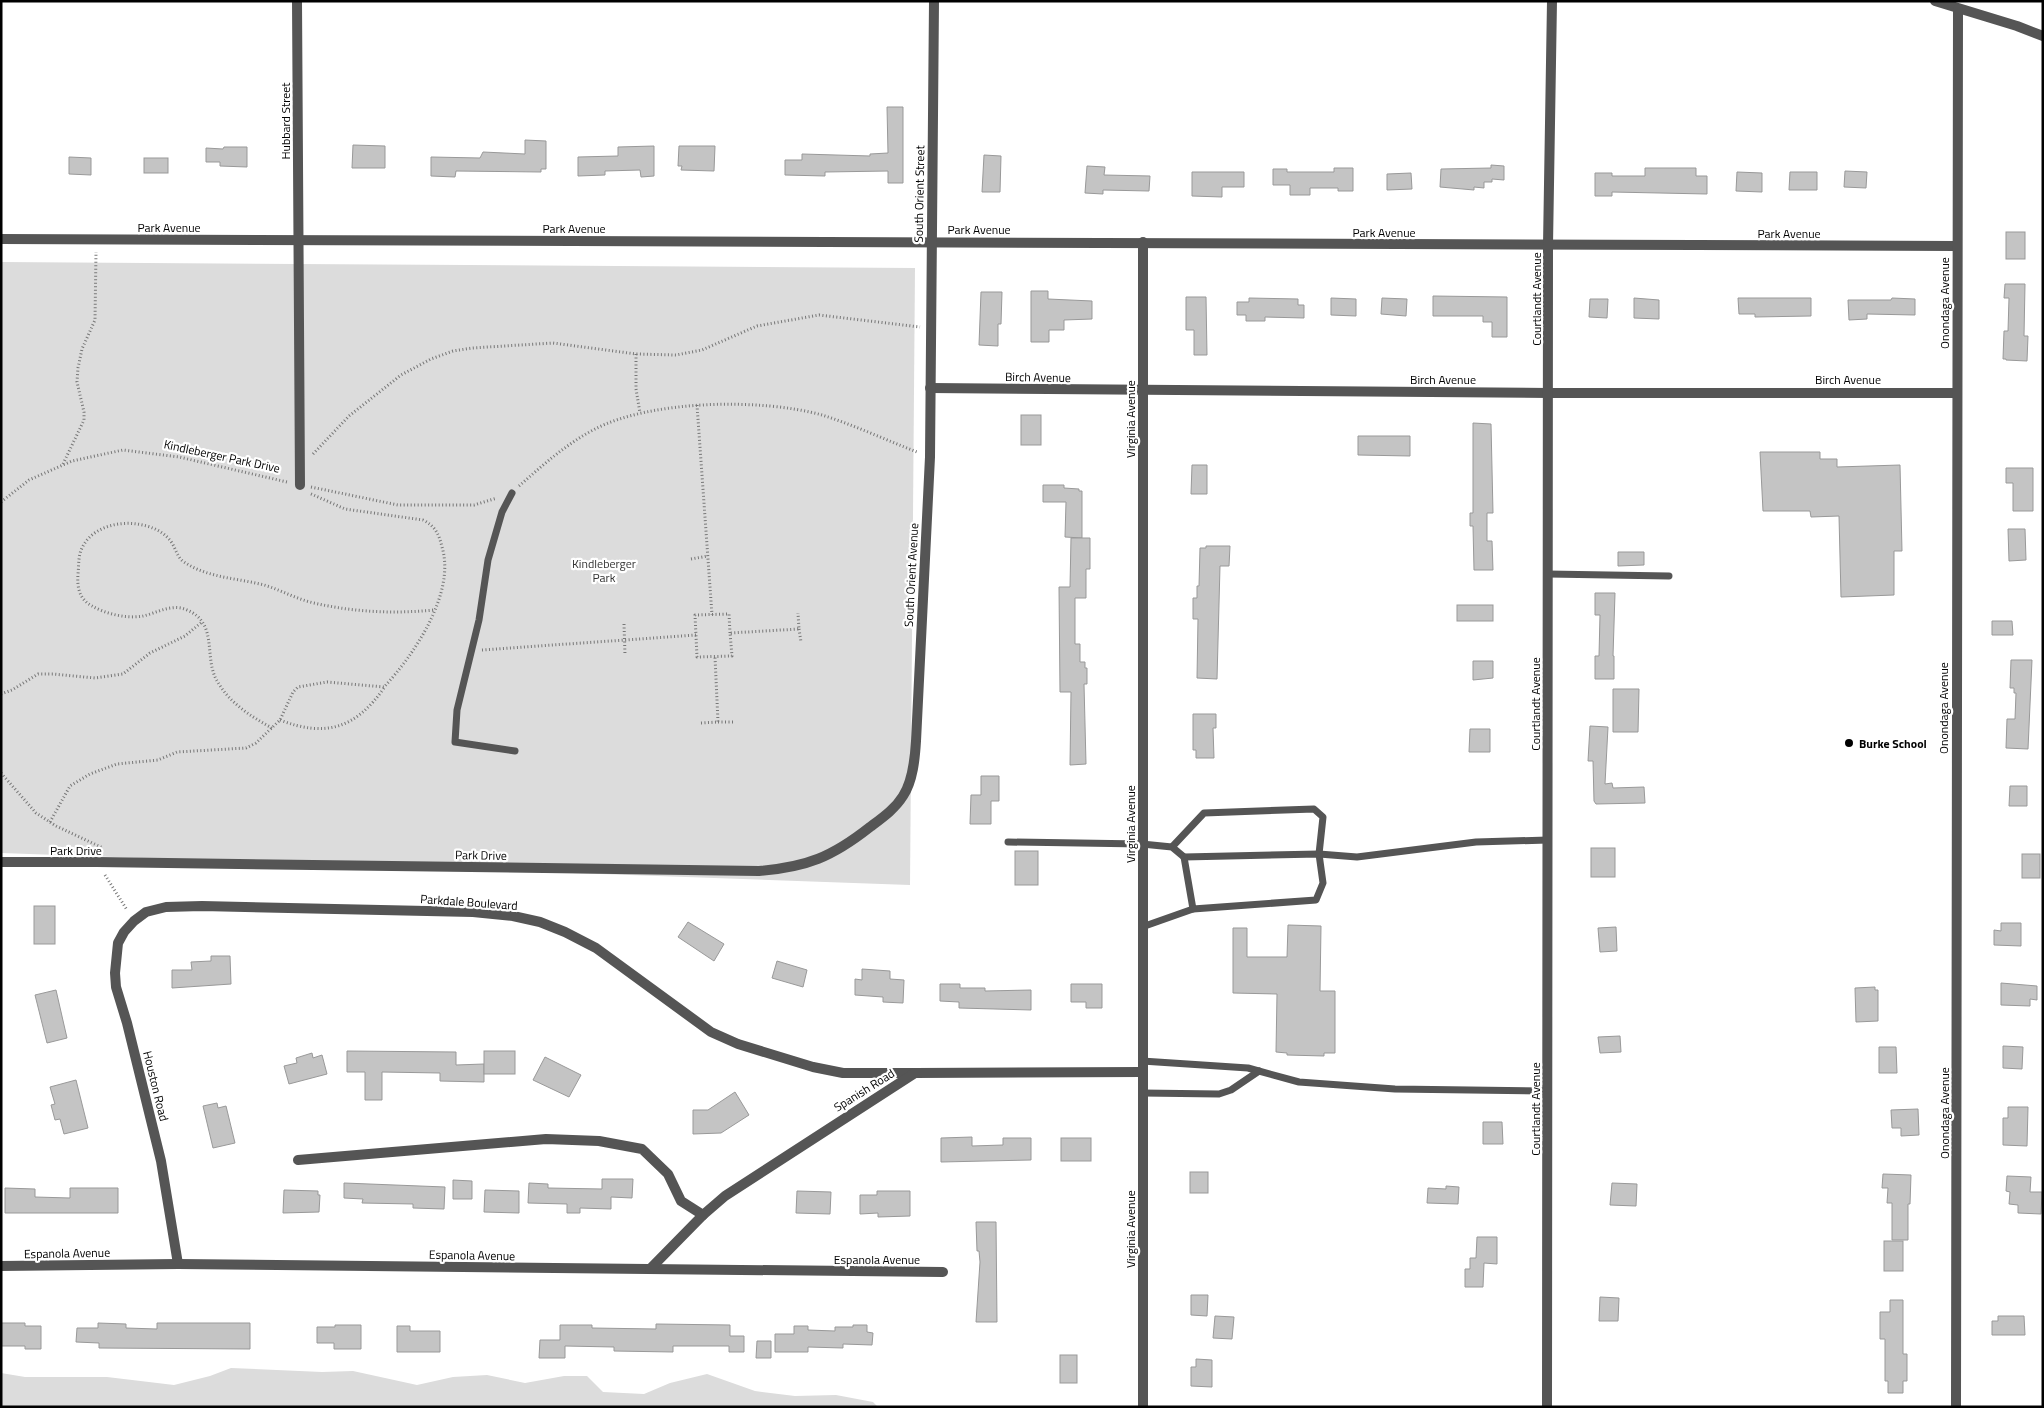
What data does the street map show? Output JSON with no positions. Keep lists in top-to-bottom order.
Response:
{
  "streets": {
    "street": [
      "Hubbard Street",
      "South Orient Street",
      "Park Avenue",
      "Courtlandt Avenue",
      "Onondaga Avenue",
      "Birch Avenue",
      "Virginia Avenue",
      "Kindleberger Park Drive",
      "South Orient Avenue",
      "Park Drive",
      "Parkdale Boulevard",
      "Houston Road",
      "Spanish Road",
      "Espanola Avenue"
    ]
  },
  "crossings": [
    ["Hubbard Street", "Park Avenue"],
    ["Hubbard Street", "Kindleberger Park Drive"],
    ["South Orient Street", "Park Avenue"],
    ["South Orient Street", "Birch Avenue"],
    ["South Orient Street", "South Orient Avenue"],
    ["Park Avenue", "Courtlandt Avenue"],
    ["Park Avenue", "Onondaga Avenue"],
    ["Park Avenue", "Virginia Avenue"],
    ["Park Avenue", "Kindleberger Park Drive"],
    ["Courtlandt Avenue", "Birch Avenue"],
    ["Onondaga Avenue", "Birch Avenue"],
    ["Birch Avenue", "Virginia Avenue"],
    ["Birch Avenue", "South Orient Avenue"],
    ["Virginia Avenue", "Spanish Road"],
    ["Kindleberger Park Drive", "South Orient Avenue"],
    ["South Orient Avenue", "Park Drive"],
    ["Parkdale Boulevard", "Houston Road"],
    ["Parkdale Boulevard", "Spanish Road"],
    ["Houston Road", "Espanola Avenue"],
    ["Spanish Road", "Espanola Avenue"]
  ],
  "parks": ["Kindleberger Park"],
  "places": ["Burke School"]
}
